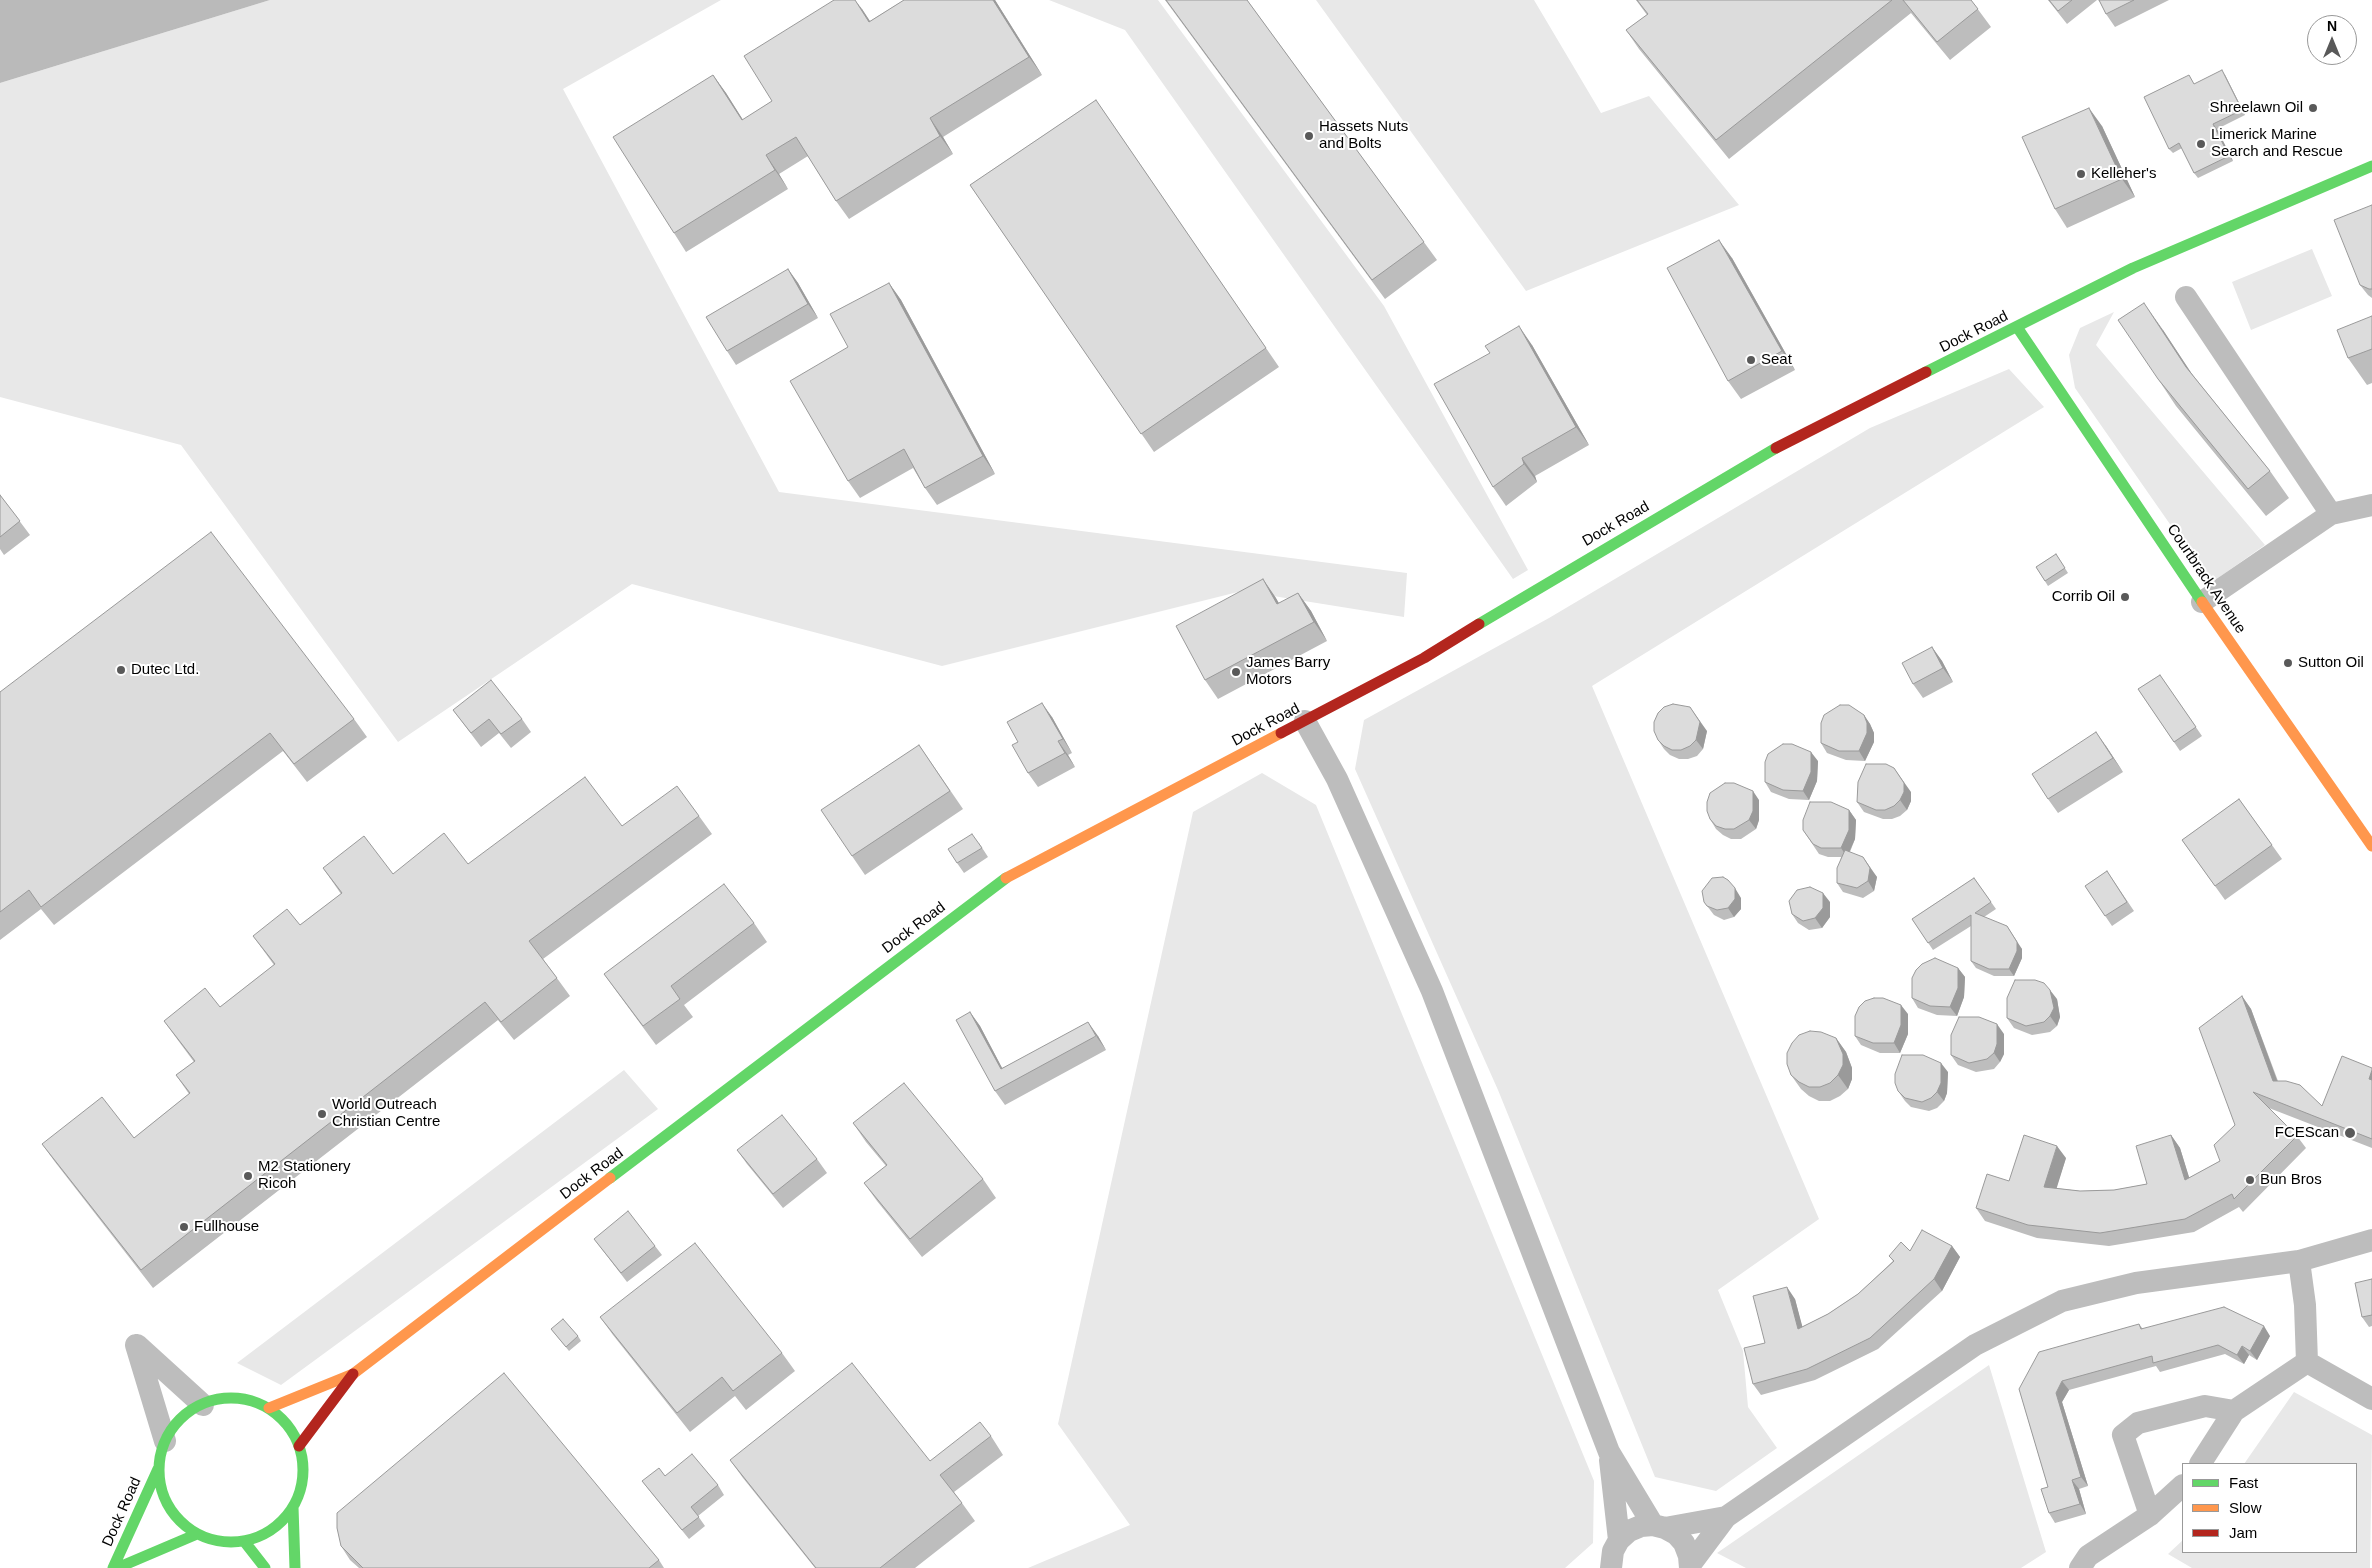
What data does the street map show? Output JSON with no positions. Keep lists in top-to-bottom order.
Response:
{
  "streets": {
    "main road": ["Dock Road", "Courtbrack Avenue"]
  },
  "crossings": [
    ["Dock Road", "Courtbrack Avenue"]
  ],
  "places": [
    "Shreelawn Oil",
    "Hassets Nuts and Bolts",
    "Limerick Marine Search and Rescue",
    "Kelleher's",
    "Seat",
    "Corrib Oil",
    "Sutton Oil",
    "Dutec Ltd.",
    "James Barry Motors",
    "World Outreach Christian Centre",
    "FCEScan",
    "M2 Stationery Ricoh",
    "Bun Bros",
    "Fullhouse"
  ],
  "legend": ["Fast", "Slow", "Jam"],
  "north": "top"
}
